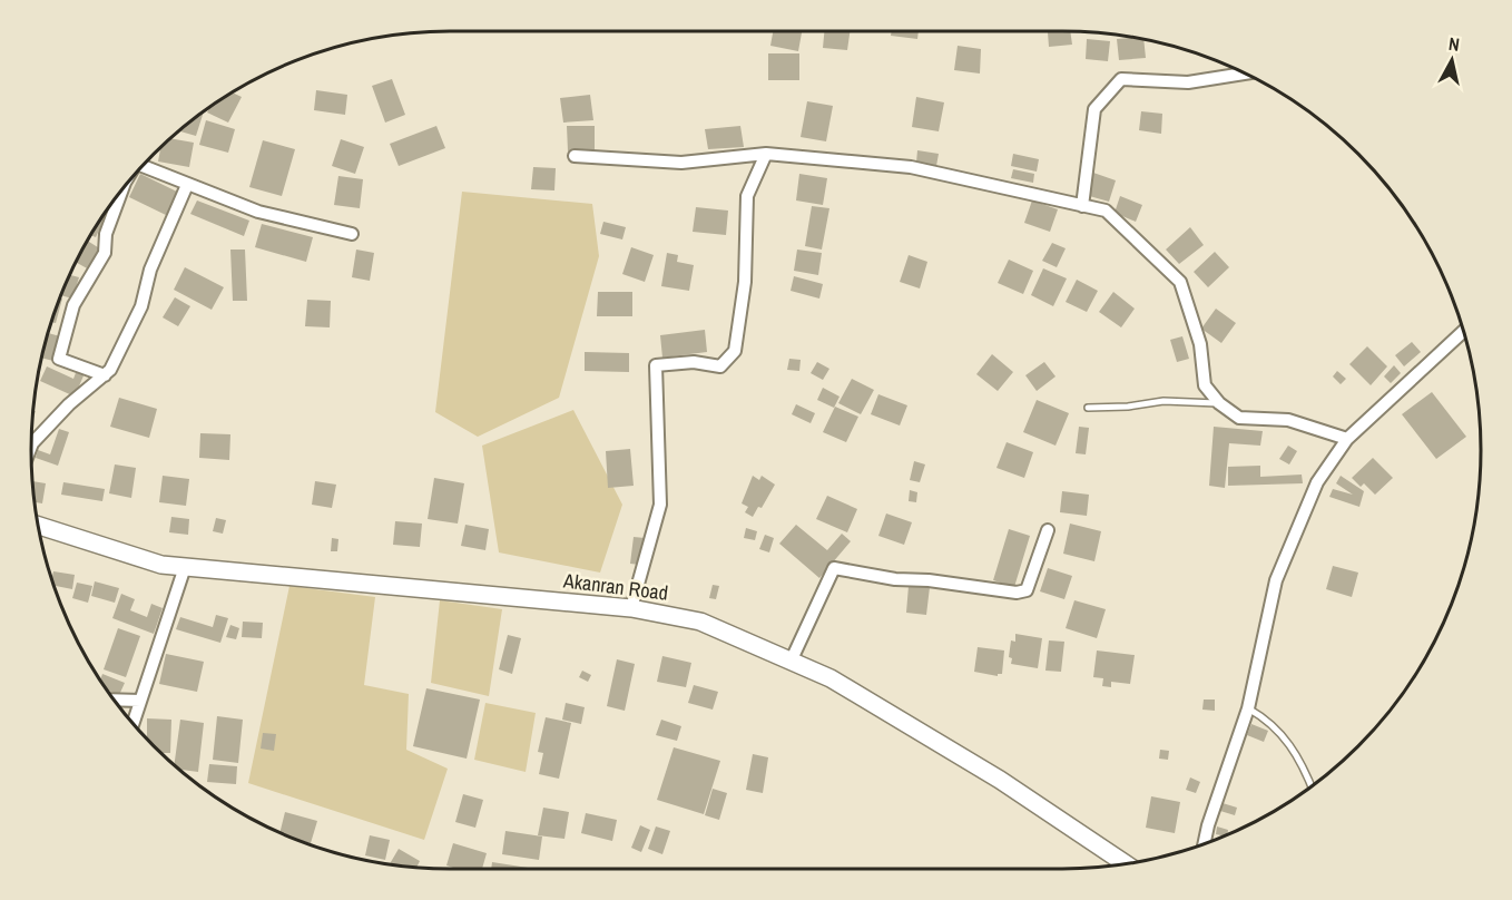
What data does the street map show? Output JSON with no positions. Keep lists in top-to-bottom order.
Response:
{
  "streets": {
    "main road": ["Akanran Road"]
  },
  "north": "top"
}
